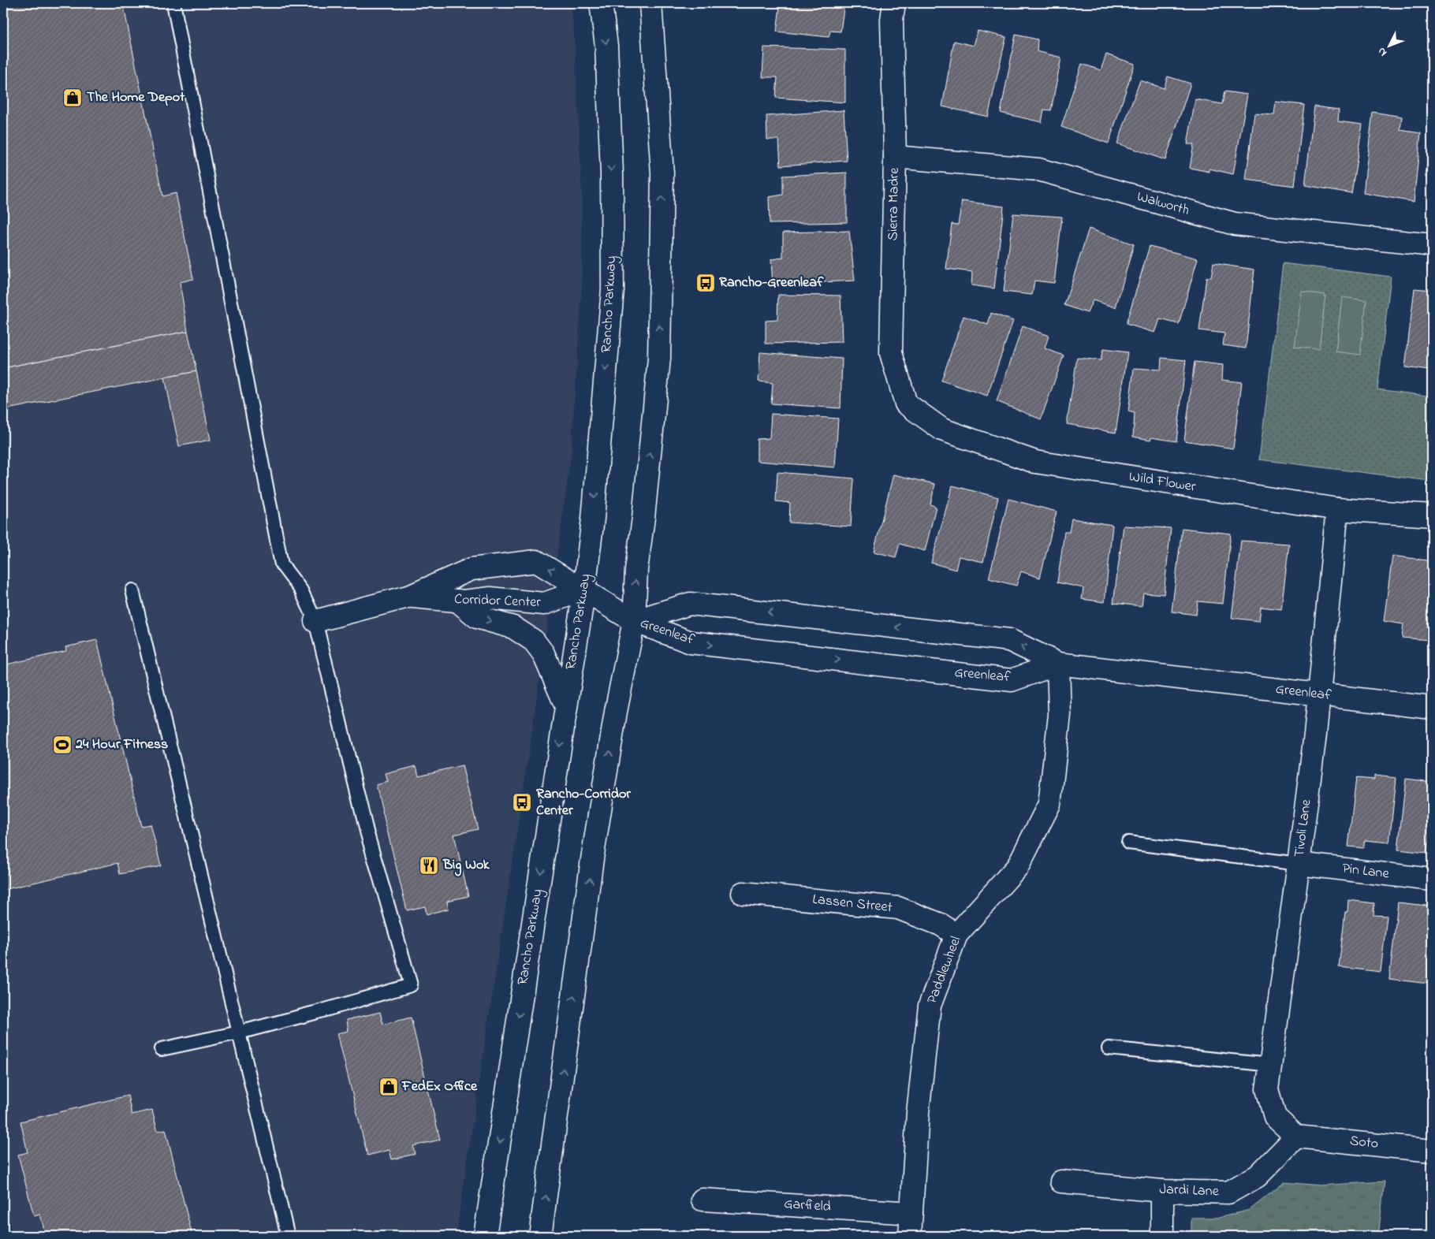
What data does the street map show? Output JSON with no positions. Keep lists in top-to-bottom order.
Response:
{
  "streets": {
    "street": [
      "Sierra Madre",
      "Walworth",
      "Rancho Parkway",
      "Wild Flower",
      "Corridor Center",
      "Greenleaf",
      "Tivoli Lane",
      "Pin Lane",
      "Lassen Street",
      "Paddlewheel",
      "Soto",
      "Jardi Lane",
      "Garfield"
    ]
  },
  "crossings": [
    ["Sierra Madre", "Walworth"],
    ["Sierra Madre", "Wild Flower"],
    ["Rancho Parkway", "Corridor Center"],
    ["Wild Flower", "Tivoli Lane"],
    ["Greenleaf", "Tivoli Lane"],
    ["Greenleaf", "Paddlewheel"],
    ["Tivoli Lane", "Pin Lane"],
    ["Tivoli Lane", "Soto"],
    ["Tivoli Lane", "Jardi Lane"],
    ["Lassen Street", "Paddlewheel"],
    ["Paddlewheel", "Garfield"],
    ["Soto", "Jardi Lane"]
  ],
  "places": {
    "shop": ["The Home Depot", "FedEx Office"],
    "bus stop": ["Rancho-Greenleaf", "Rancho-Corridor Center"],
    "sports": ["24 Hour Fitness"],
    "restaurant": ["Big Wok"]
  },
  "north": "bottom left"
}
